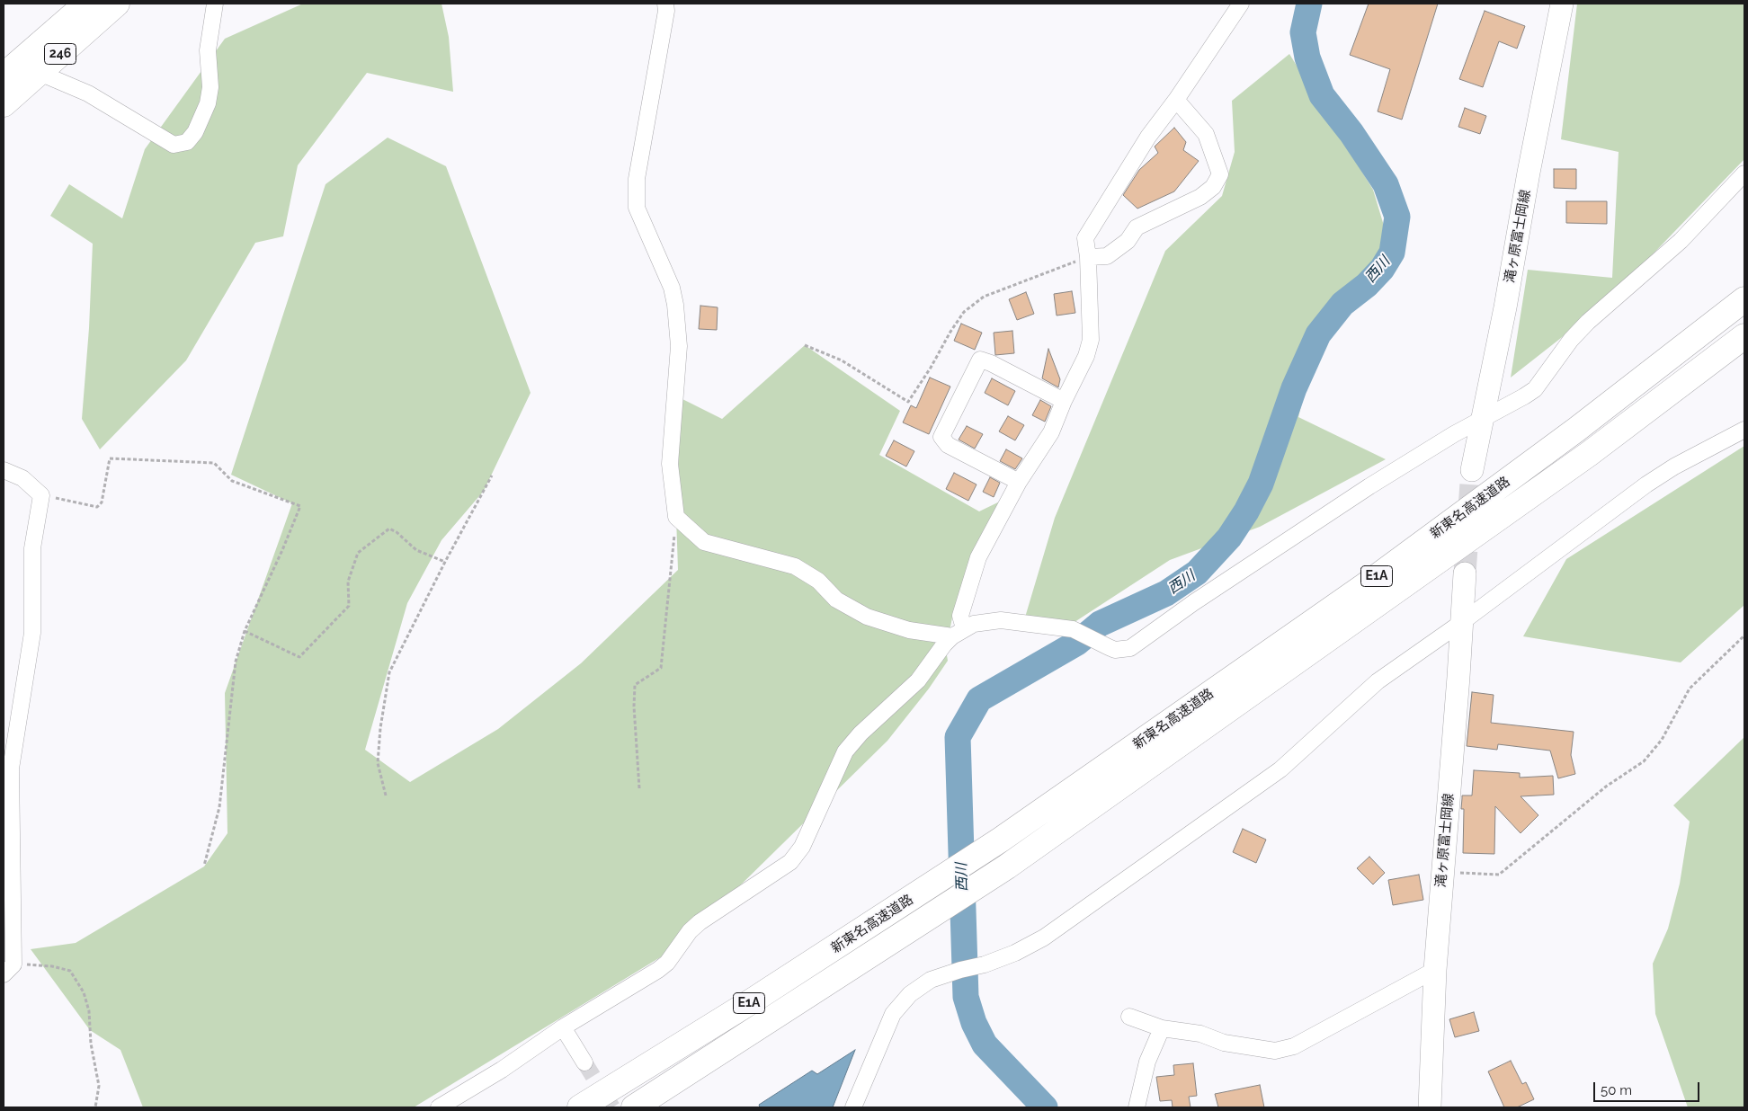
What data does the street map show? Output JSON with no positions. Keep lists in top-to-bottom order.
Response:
{
  "streets": {
    "highway": ["246", "新東名高速道路", "E1A"],
    "main road": ["滝ヶ原富士岡線"]
  },
  "water": ["西川"],
  "scale_bar": "50 m"
}
